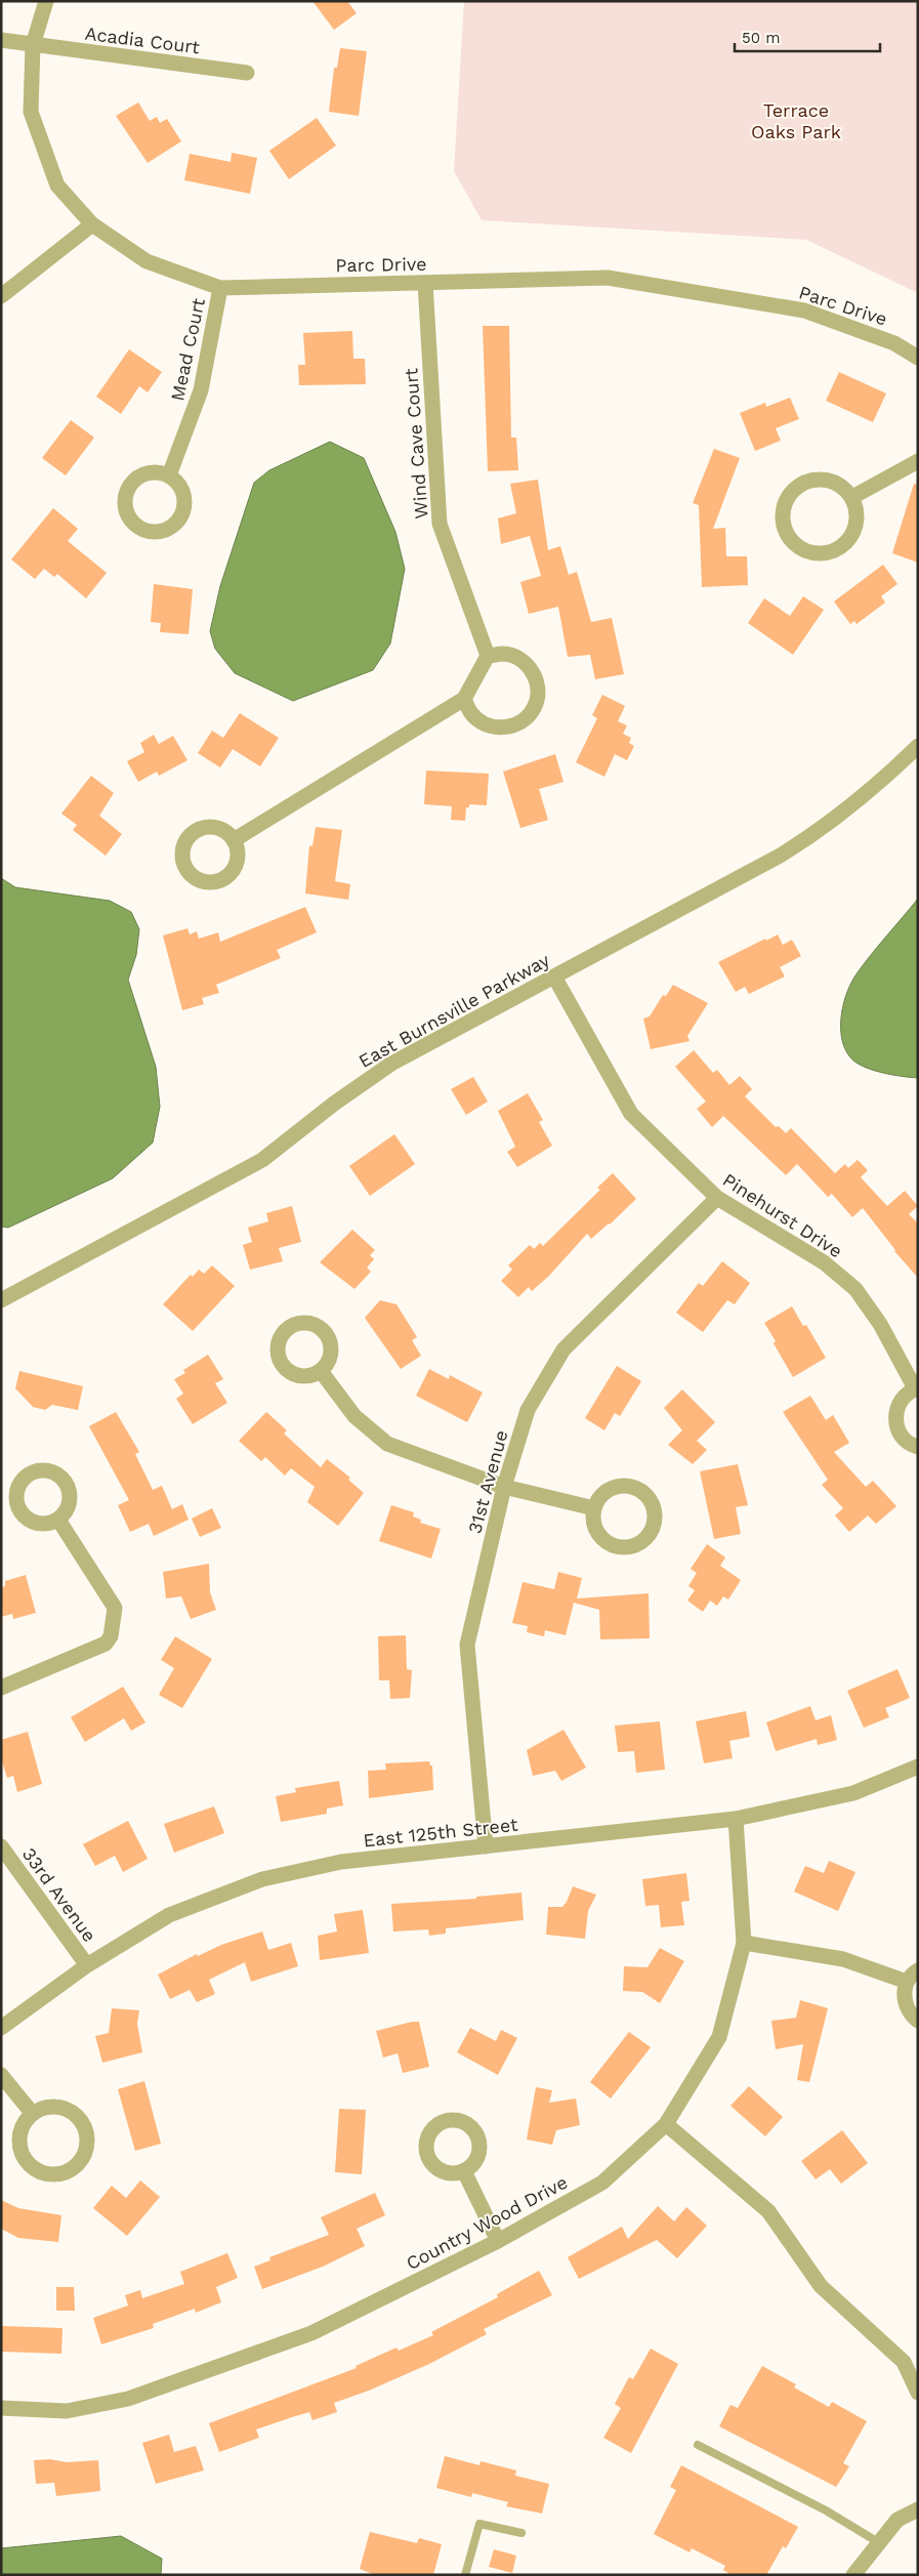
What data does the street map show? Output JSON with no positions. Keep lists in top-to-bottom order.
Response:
{
  "streets": {
    "street": [
      "Acadia Court",
      "Parc Drive",
      "Mead Court",
      "Wind Cave Court",
      "East Burnsville Parkway",
      "Pinehurst Drive",
      "31st Avenue",
      "East 125th Street",
      "33rd Avenue",
      "Country Wood Drive"
    ]
  },
  "crossings": [
    ["Acadia Court", "Parc Drive"],
    ["Parc Drive", "Mead Court"],
    ["Parc Drive", "Wind Cave Court"],
    ["East Burnsville Parkway", "Pinehurst Drive"],
    ["Pinehurst Drive", "31st Avenue"],
    ["31st Avenue", "East 125th Street"],
    ["East 125th Street", "33rd Avenue"],
    ["East 125th Street", "Country Wood Drive"]
  ],
  "parks": ["Terrace Oaks Park"],
  "scale_bar": "50 m"
}
